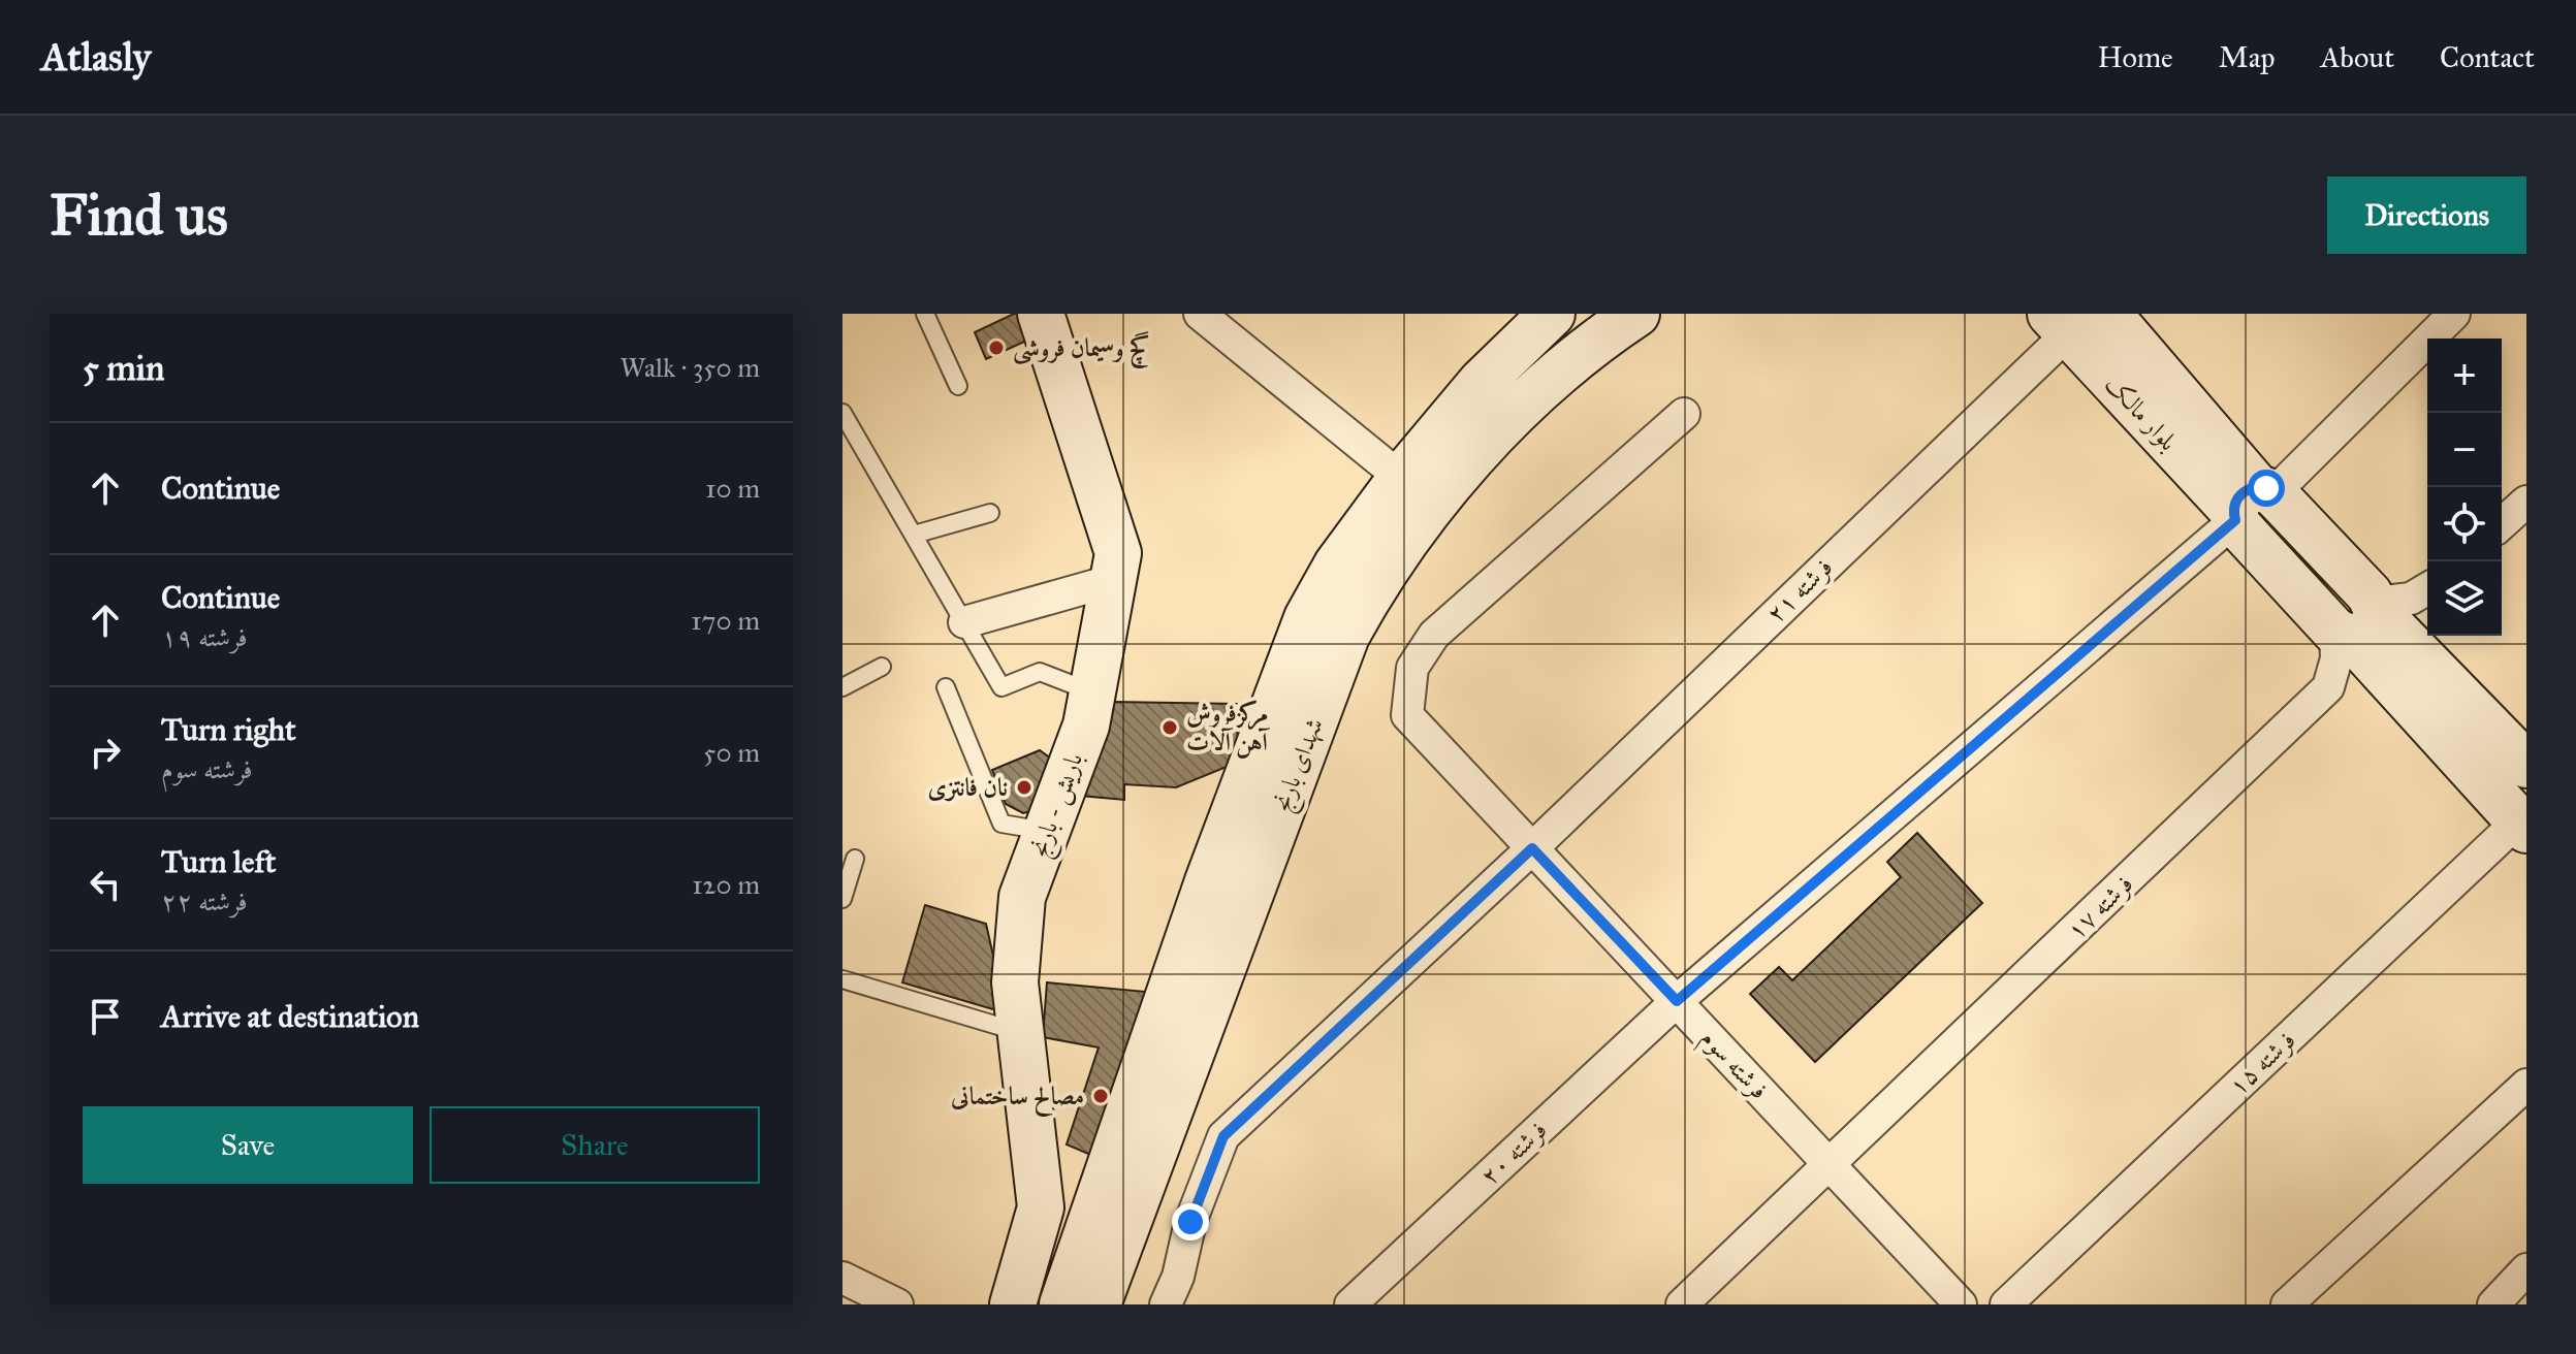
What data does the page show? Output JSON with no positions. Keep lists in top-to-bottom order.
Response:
{
  "streets": {
    "main road": ["بلوار مالک", "شهدای بارنج", "باریش - بارنج"],
    "street": [
      "۲۱ فرشته",
      "۱۷ فرشته",
      "۱۵ فرشته",
      "فرشته سوم",
      "۲۰ فرشته"
    ]
  },
  "crossings": [
    ["بلوار مالک", "۲۱ فرشته"],
    ["بلوار مالک", "۲۰ فرشته"],
    ["۲۱ فرشته", "فرشته سوم"],
    ["۱۷ فرشته", "فرشته سوم"],
    ["فرشته سوم", "۲۰ فرشته"]
  ],
  "places": [
    "گچ وسیمان فروشی",
    "مرکزفروش آهن آلات",
    "نان فانتزی",
    "مصالح ساختمانی"
  ],
  "page": {
    "header": "Atlasly",
    "nav": [
      "Home",
      "Map",
      "About",
      "Contact"
    ],
    "buttons": [
      "Directions",
      ["Save", "Share"]
    ],
    "title": "Find us",
    "heading": ["5 min", "Walk · 350 m"],
    "map_buttons": ["+", "−"],
    "list": [
      ["Continue", "10 m"],
      ["Continue", "۱۹ فرشته", "170 m"],
      ["Turn right", "فرشته سوم", "50 m"],
      ["Turn left", "۲۲ فرشته", "120 m"],
      "Arrive at destination"
    ]
  }
}
